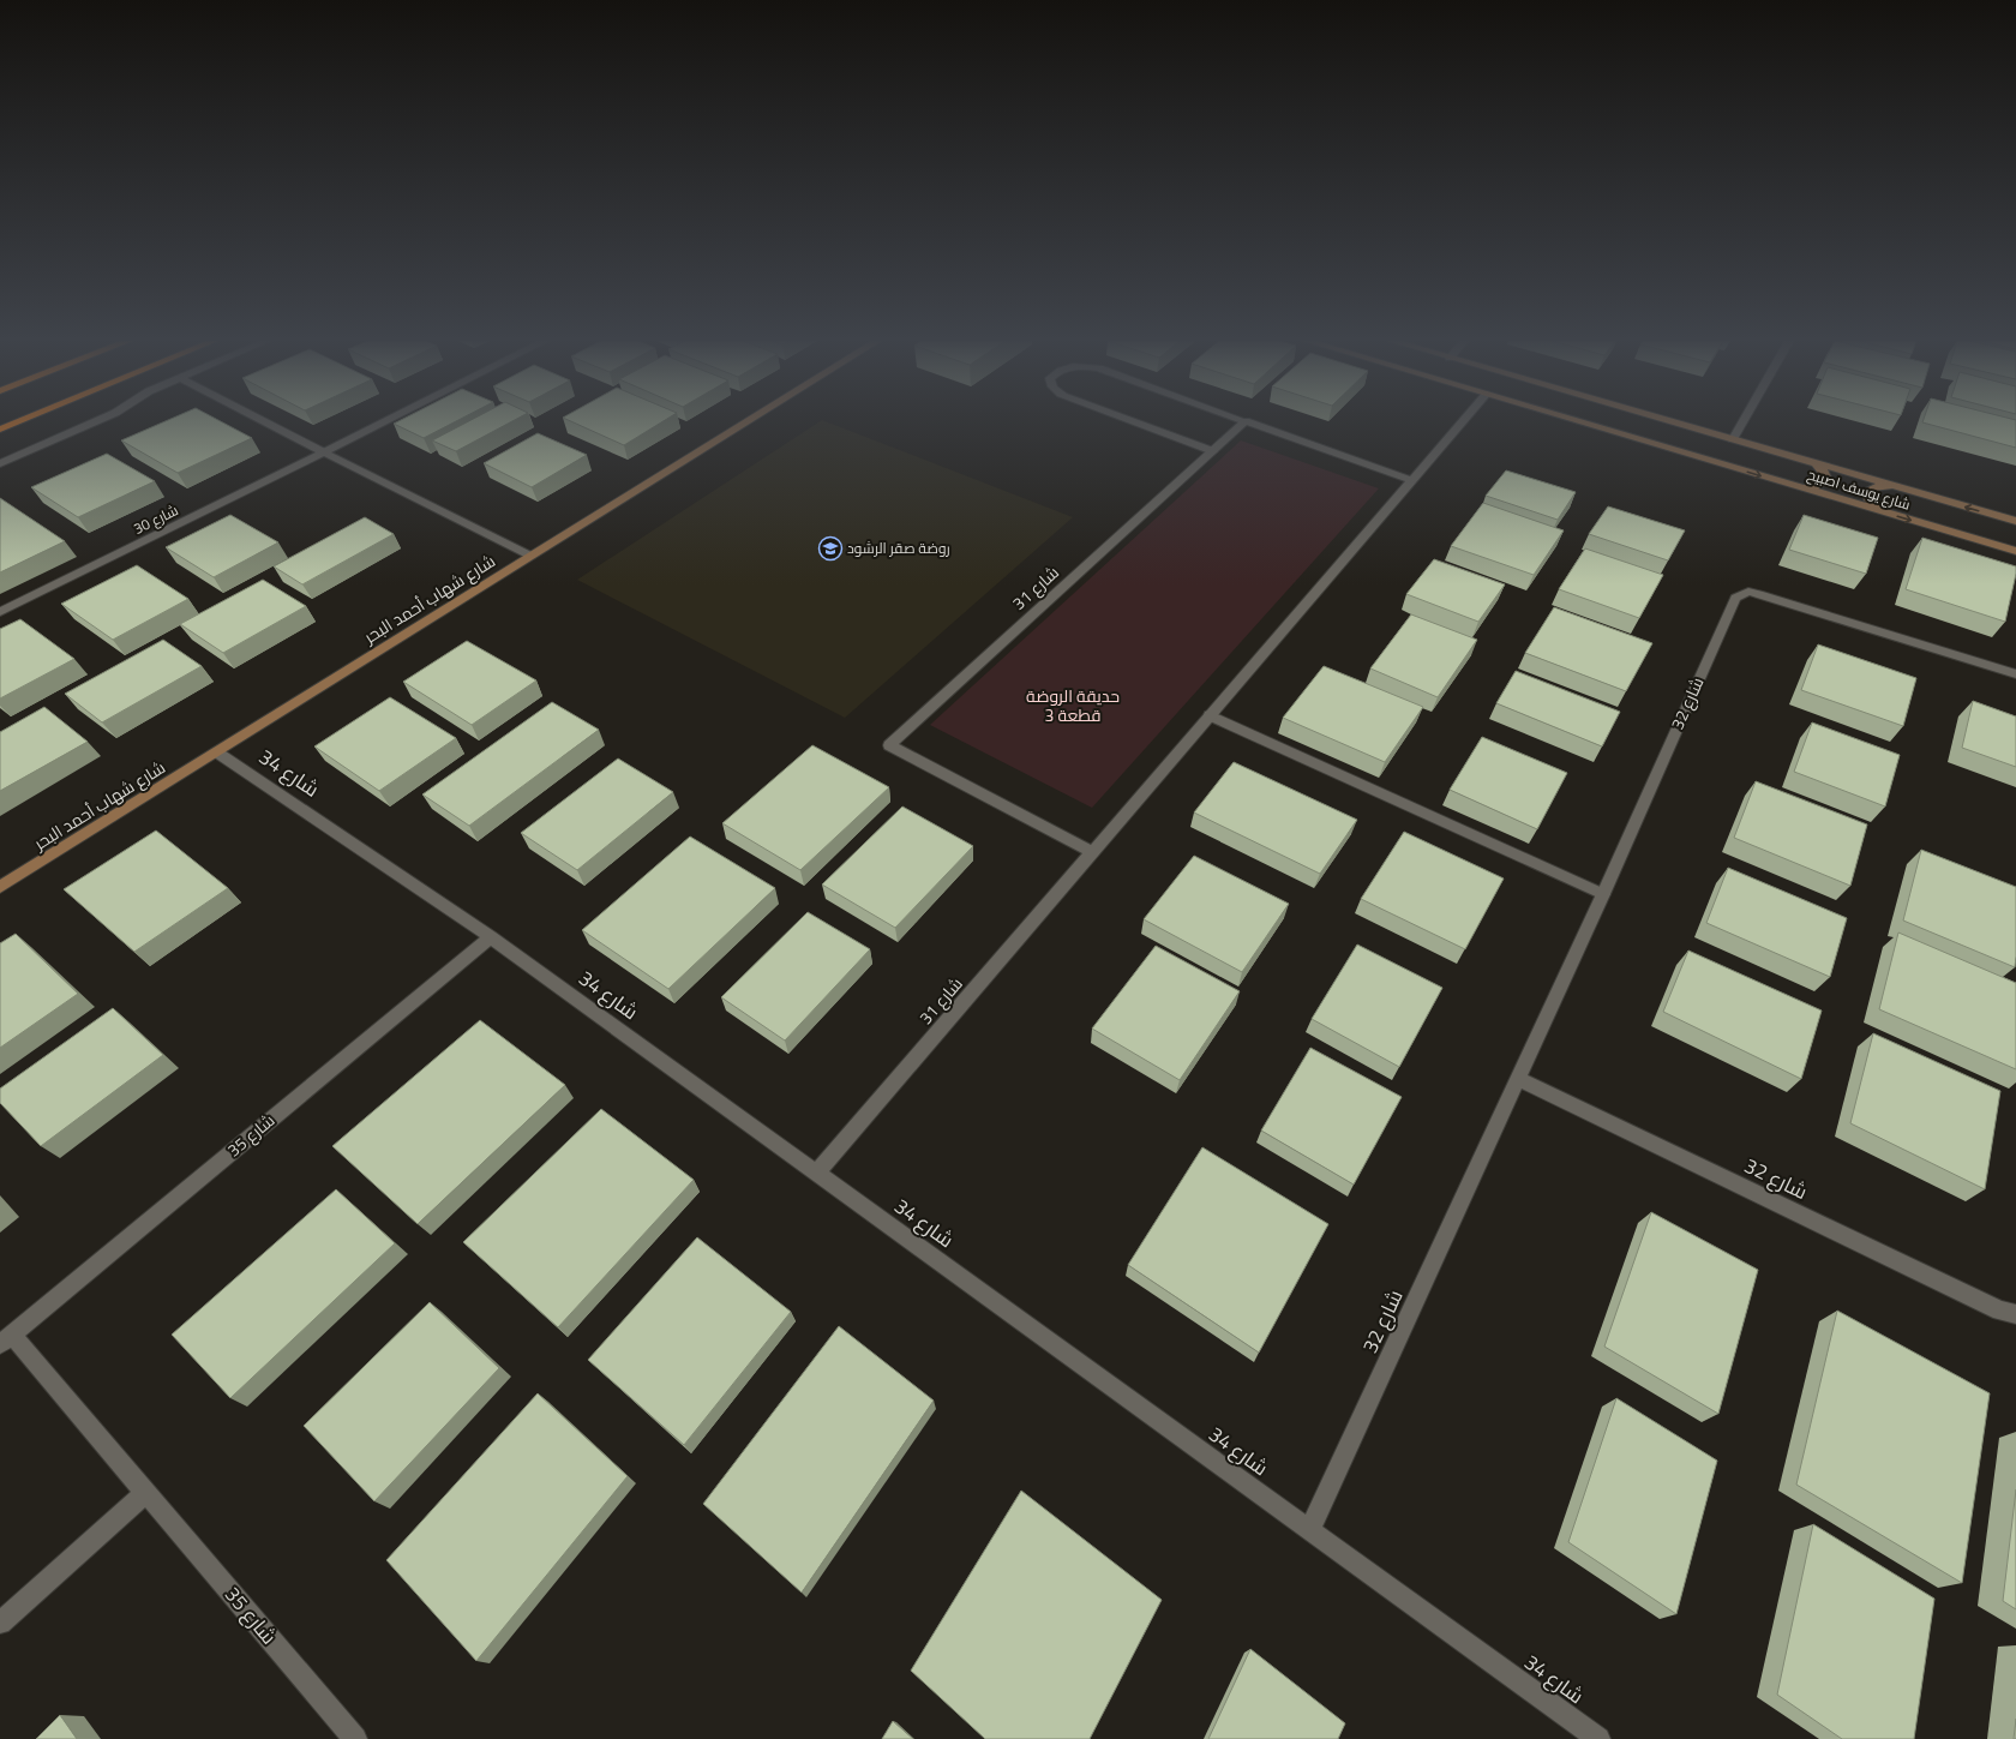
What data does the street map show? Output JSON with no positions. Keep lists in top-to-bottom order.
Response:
{
  "streets": {
    "street": [
      "شارع يوسف اصبيح",
      "شارع 30",
      "شارع 31",
      "شارع شهاب أحمد البحر",
      "شارع 32",
      "شارع 34",
      "شارع 35"
    ]
  },
  "crossings": [
    ["شارع 31", "شارع 34"],
    ["شارع شهاب أحمد البحر", "شارع 34"],
    ["شارع 32", "شارع 34"],
    ["شارع 34", "شارع 35"]
  ],
  "parks": ["حديقة الروضة قطعة 3"],
  "places": {
    "school or university": ["روضة صقر الرشود"]
  }
}
